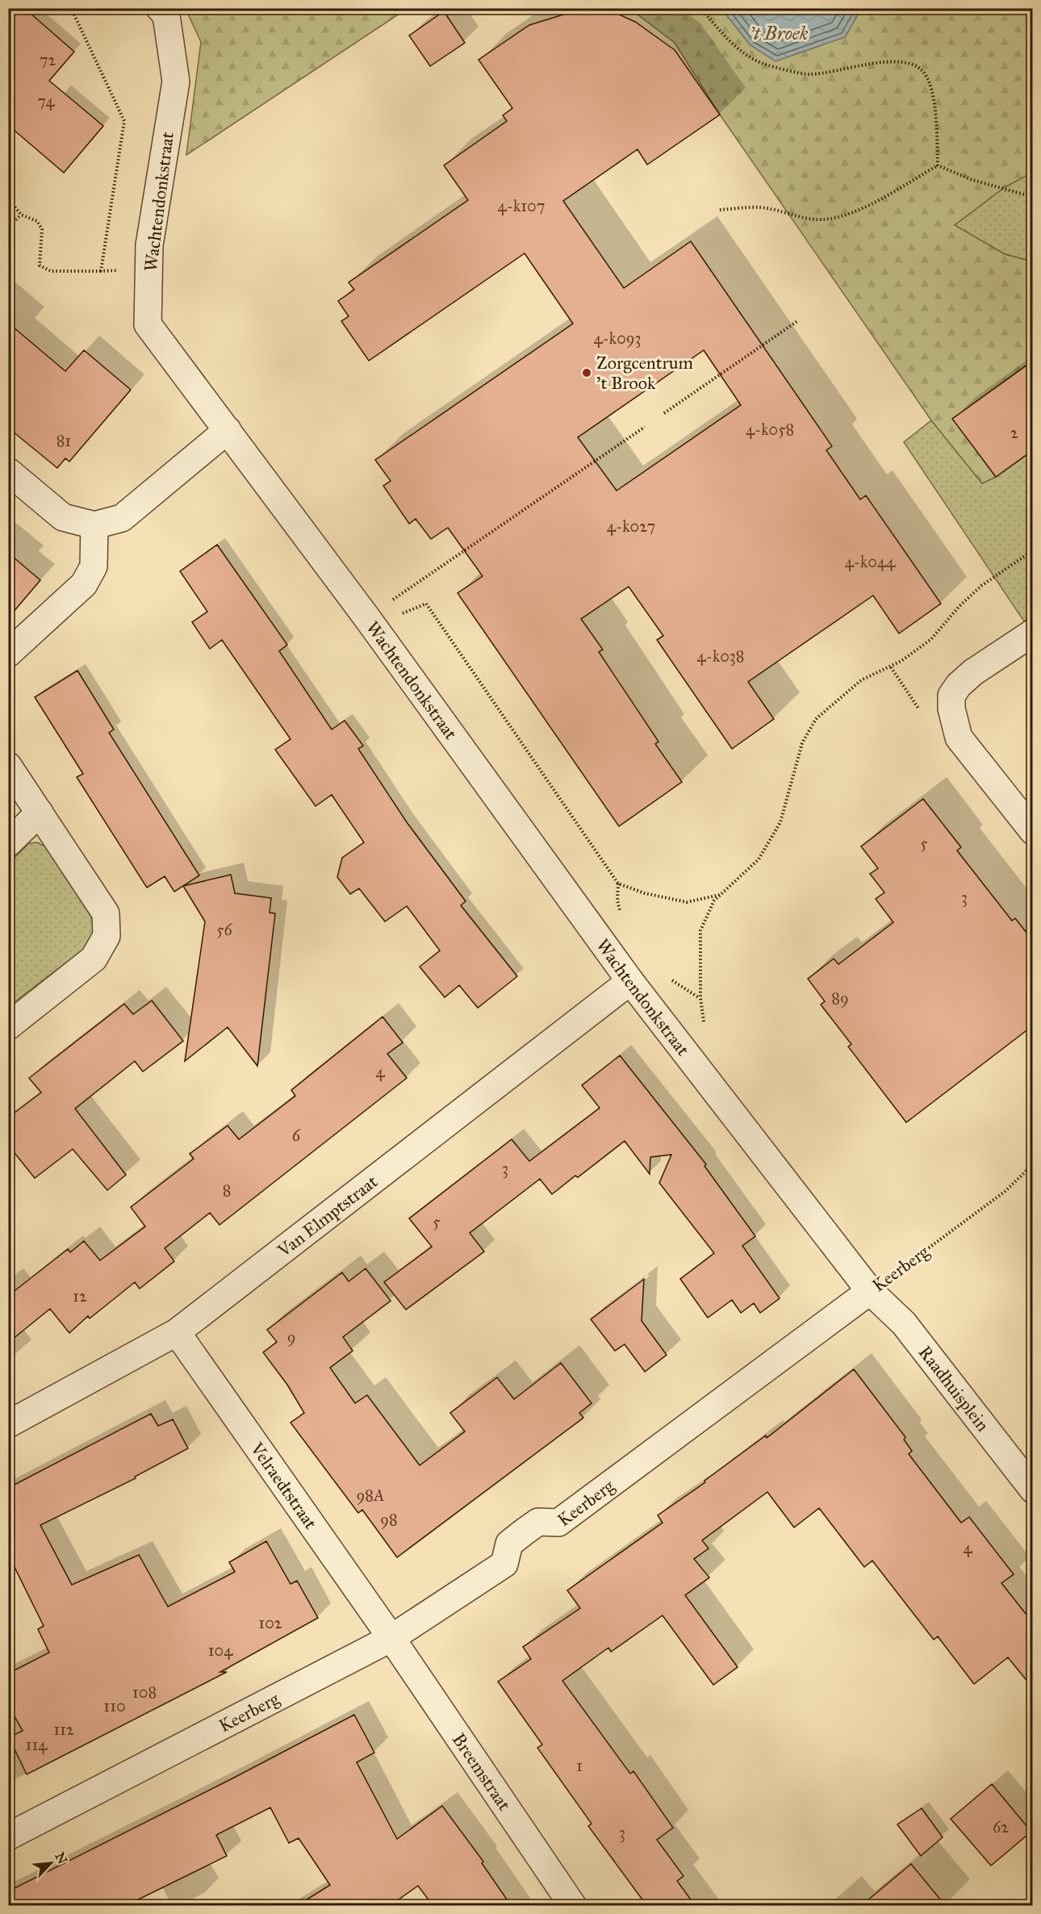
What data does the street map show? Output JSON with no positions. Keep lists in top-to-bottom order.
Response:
{
  "streets": {
    "street": [
      "Wachtendonkstraat",
      "Van Elmptstraat",
      "Keerberg",
      "Raadhuisplein",
      "Velraedtstraat",
      "Breemstraat"
    ]
  },
  "crossings": [
    ["Wachtendonkstraat", "Van Elmptstraat"],
    ["Wachtendonkstraat", "Keerberg"],
    ["Wachtendonkstraat", "Raadhuisplein"],
    ["Van Elmptstraat", "Velraedtstraat"],
    ["Keerberg", "Raadhuisplein"],
    ["Keerberg", "Velraedtstraat"],
    ["Keerberg", "Breemstraat"],
    ["Velraedtstraat", "Breemstraat"]
  ],
  "water": ["'t Broek"],
  "places": ["Zorgcentrum 't Brook"],
  "house_numbers": [
    "72",
    "74",
    "4-k107",
    "4-k093",
    "4-k058",
    "2",
    "81",
    "4-k027",
    "4-k044",
    "4-k038",
    "5",
    "3",
    "56",
    "89",
    "4",
    "6",
    "3",
    "8",
    "5",
    "12",
    "9",
    "98A",
    "98",
    "4",
    "102",
    "104",
    "108",
    "110",
    "112",
    "114",
    "1",
    "62",
    "3"
  ],
  "north": "top right"
}
